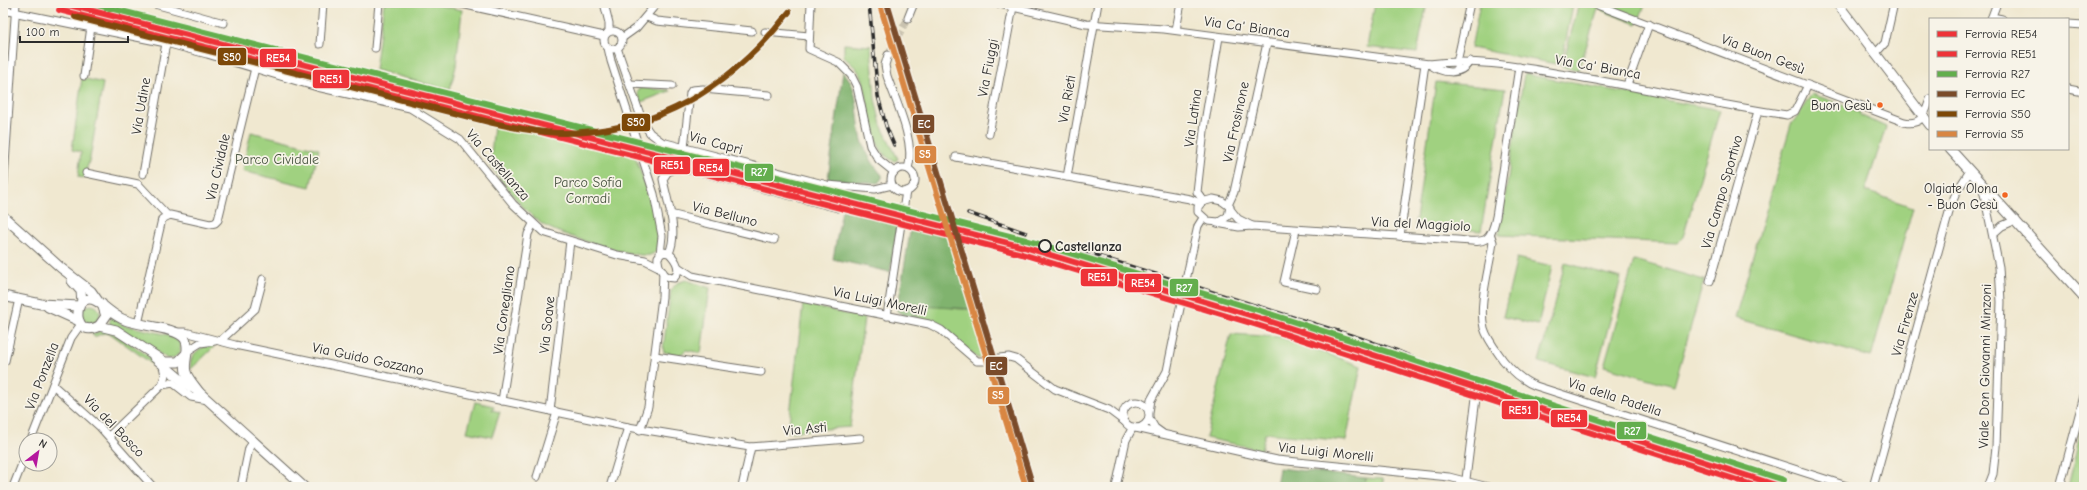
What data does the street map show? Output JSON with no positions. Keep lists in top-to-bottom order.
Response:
{
  "streets": {
    "street": [
      "Via Ca' Bianca",
      "Via Buon Gesù",
      "Via Fiuggi",
      "Via Rieti",
      "Via Udine",
      "Via Latina",
      "Via Frosinone",
      "Via Capri",
      "Via Castellanza",
      "Via Cividale",
      "Via Campo Sportivo",
      "Via Belluno",
      "Via del Maggiolo",
      "Via Luigi Morelli",
      "Via Conegliano",
      "Via Firenze",
      "Via Soave",
      "Via Guido Gozzano",
      "Viale Don Giovanni Minzoni",
      "Via Ponzella",
      "Via della Padella",
      "Via del Bosco",
      "Via Asti"
    ]
  },
  "crossings": [
    ["Via Ca' Bianca", "Via Fiuggi"],
    ["Via Ca' Bianca", "Via Rieti"],
    ["Via Ca' Bianca", "Via Latina"],
    ["Via Ca' Bianca", "Via Frosinone"],
    ["Via Ca' Bianca", "Via Campo Sportivo"],
    ["Via Ca' Bianca", "Via del Maggiolo"],
    ["Via Udine", "Via Castellanza"],
    ["Via Latina", "Via Frosinone"],
    ["Via Latina", "Via del Maggiolo"],
    ["Via Frosinone", "Via del Maggiolo"],
    ["Via Castellanza", "Via Cividale"],
    ["Via Castellanza", "Via Conegliano"],
    ["Via Castellanza", "Via Soave"],
    ["Via del Maggiolo", "Via della Padella"],
    ["Via Conegliano", "Via Guido Gozzano"],
    ["Via Soave", "Via Guido Gozzano"],
    ["Via Guido Gozzano", "Via Asti"],
    ["Via Ponzella", "Via del Bosco"]
  ],
  "parks": ["Parco Cividale", "Parco Sofia Corradi"],
  "places": ["Buon Gesù", "Olgiate Olona - Buon Gesù", "Castellanza"],
  "lines": [
    "rail line RE54",
    "rail line R27",
    "rail line EC",
    "rail line S5",
    "rail line RE51",
    "rail line S50"
  ],
  "legend": [
    "Ferrovia RE54",
    "Ferrovia RE51",
    "Ferrovia R27",
    "Ferrovia EC",
    "Ferrovia S50",
    "Ferrovia S5"
  ],
  "scale_bar": "100 m",
  "north": "top right"
}
